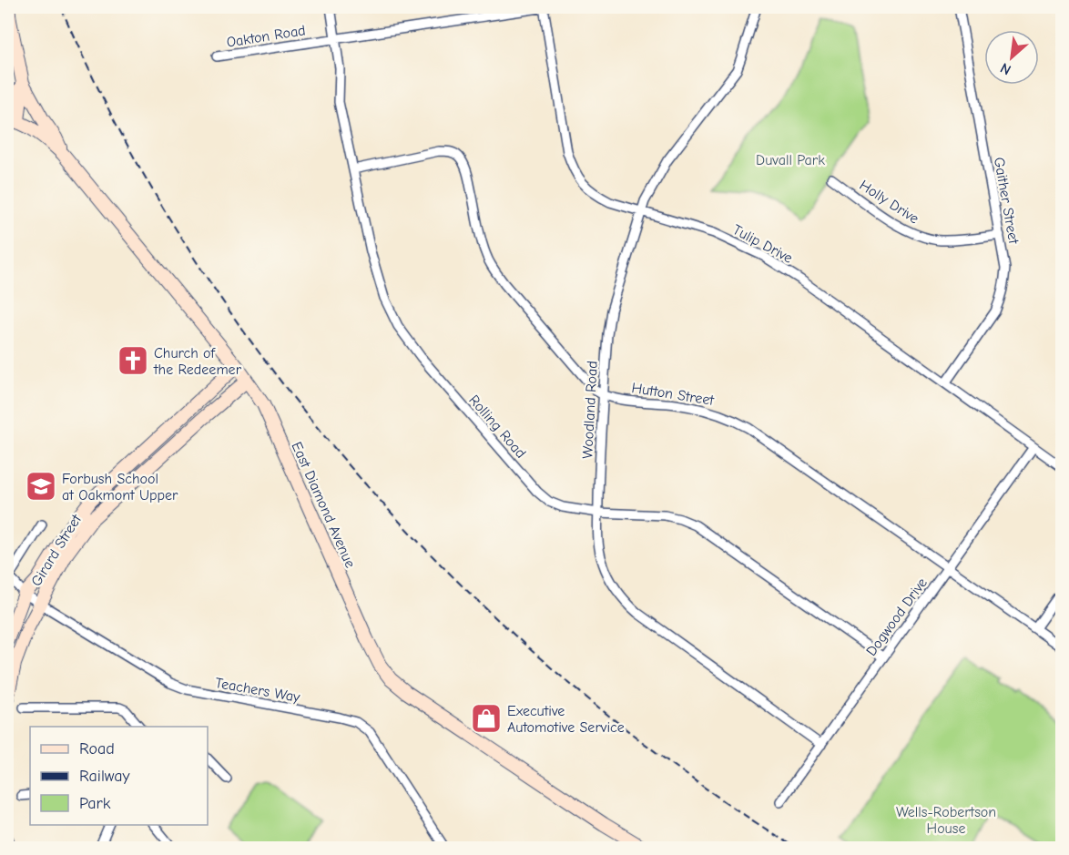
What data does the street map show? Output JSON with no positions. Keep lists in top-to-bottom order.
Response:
{
  "streets": {
    "street": [
      "Oakton Road",
      "Gaither Street",
      "Holly Drive",
      "Tulip Drive",
      "Hutton Street",
      "Woodland Road",
      "Rolling Road",
      "East Diamond Avenue",
      "Girard Street",
      "Dogwood Drive",
      "Teachers Way"
    ]
  },
  "crossings": [
    ["Oakton Road", "Tulip Drive"],
    ["Oakton Road", "Rolling Road"],
    ["Gaither Street", "Holly Drive"],
    ["Gaither Street", "Tulip Drive"],
    ["Tulip Drive", "Woodland Road"],
    ["Tulip Drive", "Dogwood Drive"],
    ["Hutton Street", "Woodland Road"],
    ["Hutton Street", "Dogwood Drive"],
    ["Woodland Road", "Rolling Road"],
    ["Woodland Road", "Dogwood Drive"],
    ["Rolling Road", "Dogwood Drive"],
    ["East Diamond Avenue", "Girard Street"],
    ["Girard Street", "Teachers Way"]
  ],
  "parks": ["Duvall Park", "Wells-Robertson House"],
  "places": {
    "church": ["Church of the Redeemer"],
    "school or university": ["Forbush School at Oakmont Upper"],
    "shop": ["Executive Automotive Service"]
  },
  "legend": ["Road", "Railway", "Park"],
  "north": "bottom left"
}
